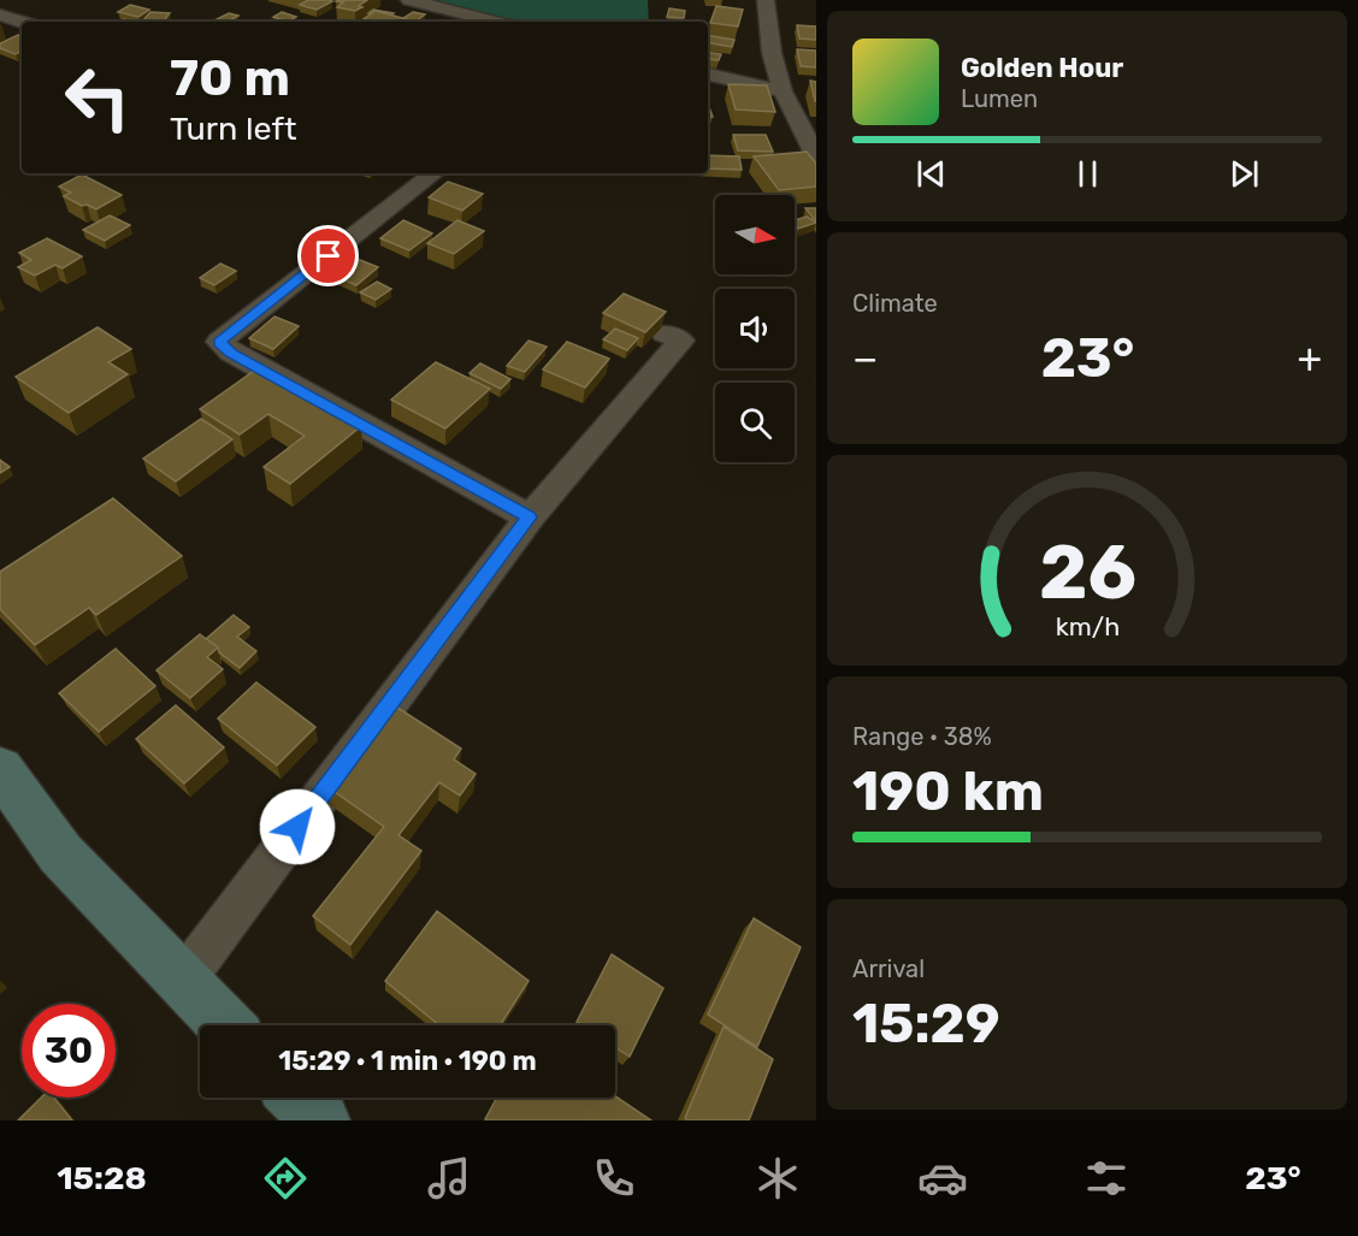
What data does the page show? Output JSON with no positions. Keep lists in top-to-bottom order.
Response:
{
  "north": "right",
  "page": {
    "turn": ["70 m", "Turn left"],
    "song": ["Golden Hour", "Lumen"],
    "tile": [
      "Climate",
      ["Range · 38%", "190 km"],
      ["Arrival", "15:29"]
    ],
    "heat": ["−", "23°", "+"],
    "limit": "30",
    "trip": "15:29 · 1 min · 190 m",
    "tabs": ["15:28", "23°"],
    "gauge": ["26", "km/h"]
  }
}
